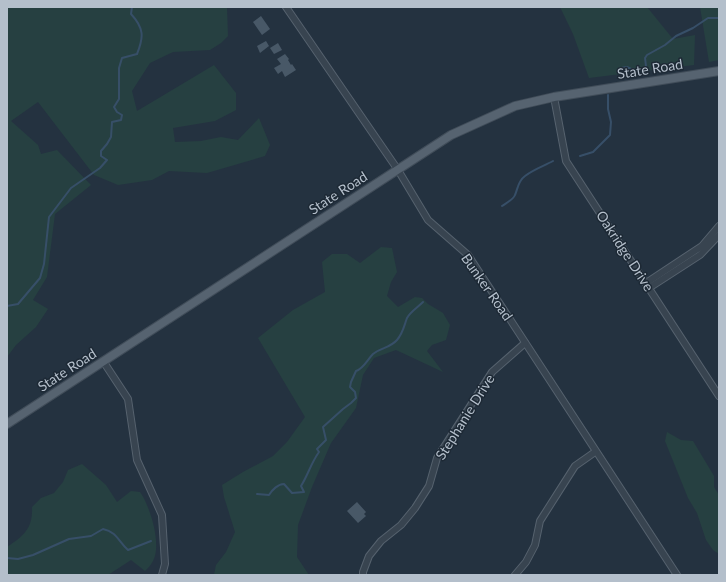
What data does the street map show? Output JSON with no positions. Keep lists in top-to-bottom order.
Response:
{
  "streets": {
    "main road": ["State Road"],
    "street": ["Oakridge Drive", "Bunker Road", "Stephanie Drive"]
  },
  "crossings": [
    ["State Road", "Oakridge Drive"],
    ["State Road", "Bunker Road"],
    ["Bunker Road", "Stephanie Drive"]
  ]
}
